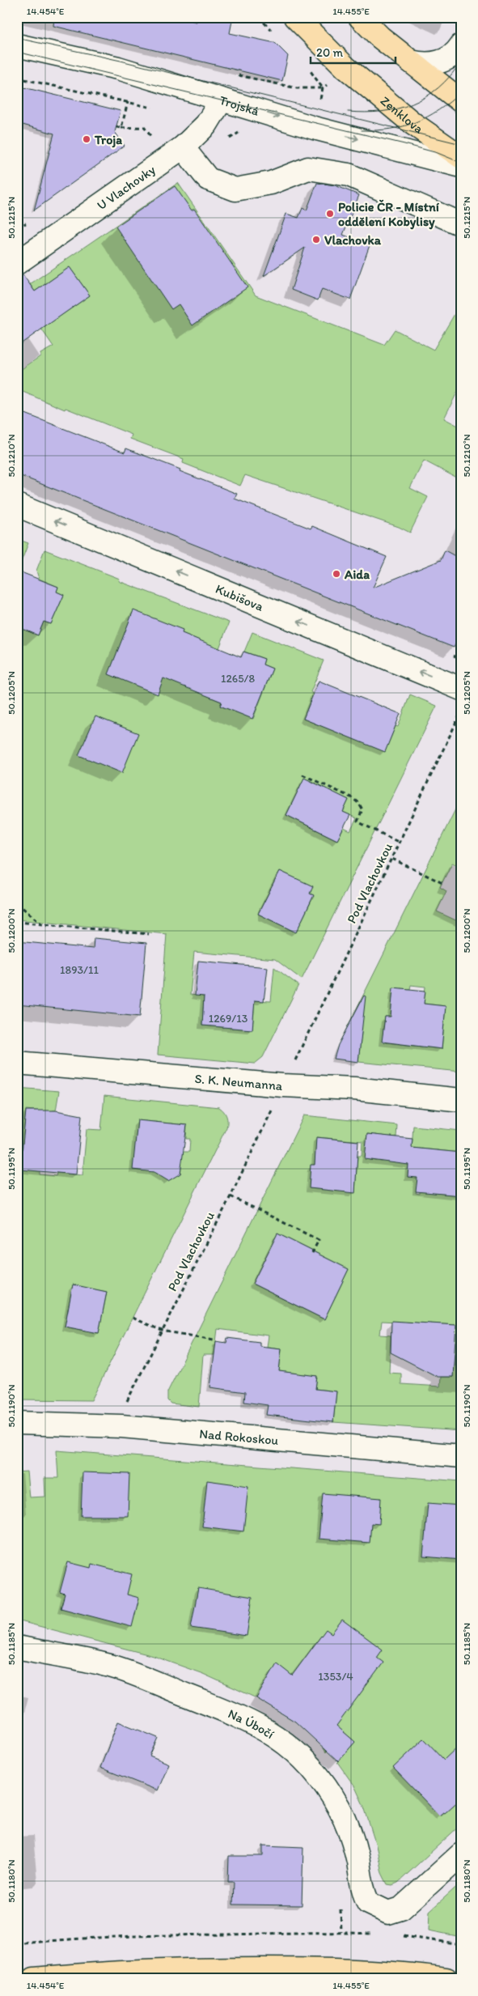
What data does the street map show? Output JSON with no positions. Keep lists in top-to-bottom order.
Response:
{
  "streets": {
    "main road": ["Zenklova"],
    "street": [
      "Trojská",
      "U Vlachovky",
      "Kubišova",
      "S. K. Neumanna",
      "Nad Rokoskou",
      "Na Úbočí"
    ],
    "path": ["Pod Vlachovkou"]
  },
  "crossings": [
    ["Trojská", "U Vlachovky"]
  ],
  "one_way": ["Kubišova"],
  "places": [
    "Troja",
    "Policie ČR - Místní oddělení Kobylisy",
    "Vlachovka",
    "Aida"
  ],
  "house_numbers": [
    "1265/8",
    "1893/11",
    "1269/13",
    "1353/4"
  ],
  "scale_bar": "20 m",
  "coordinates": [
    "14.454°E",
    "14.455°E",
    "50.1215°N",
    "50.1210°N",
    "50.1205°N",
    "50.1200°N",
    "50.1195°N",
    "50.1190°N",
    "50.1185°N",
    "50.1180°N"
  ]
}
